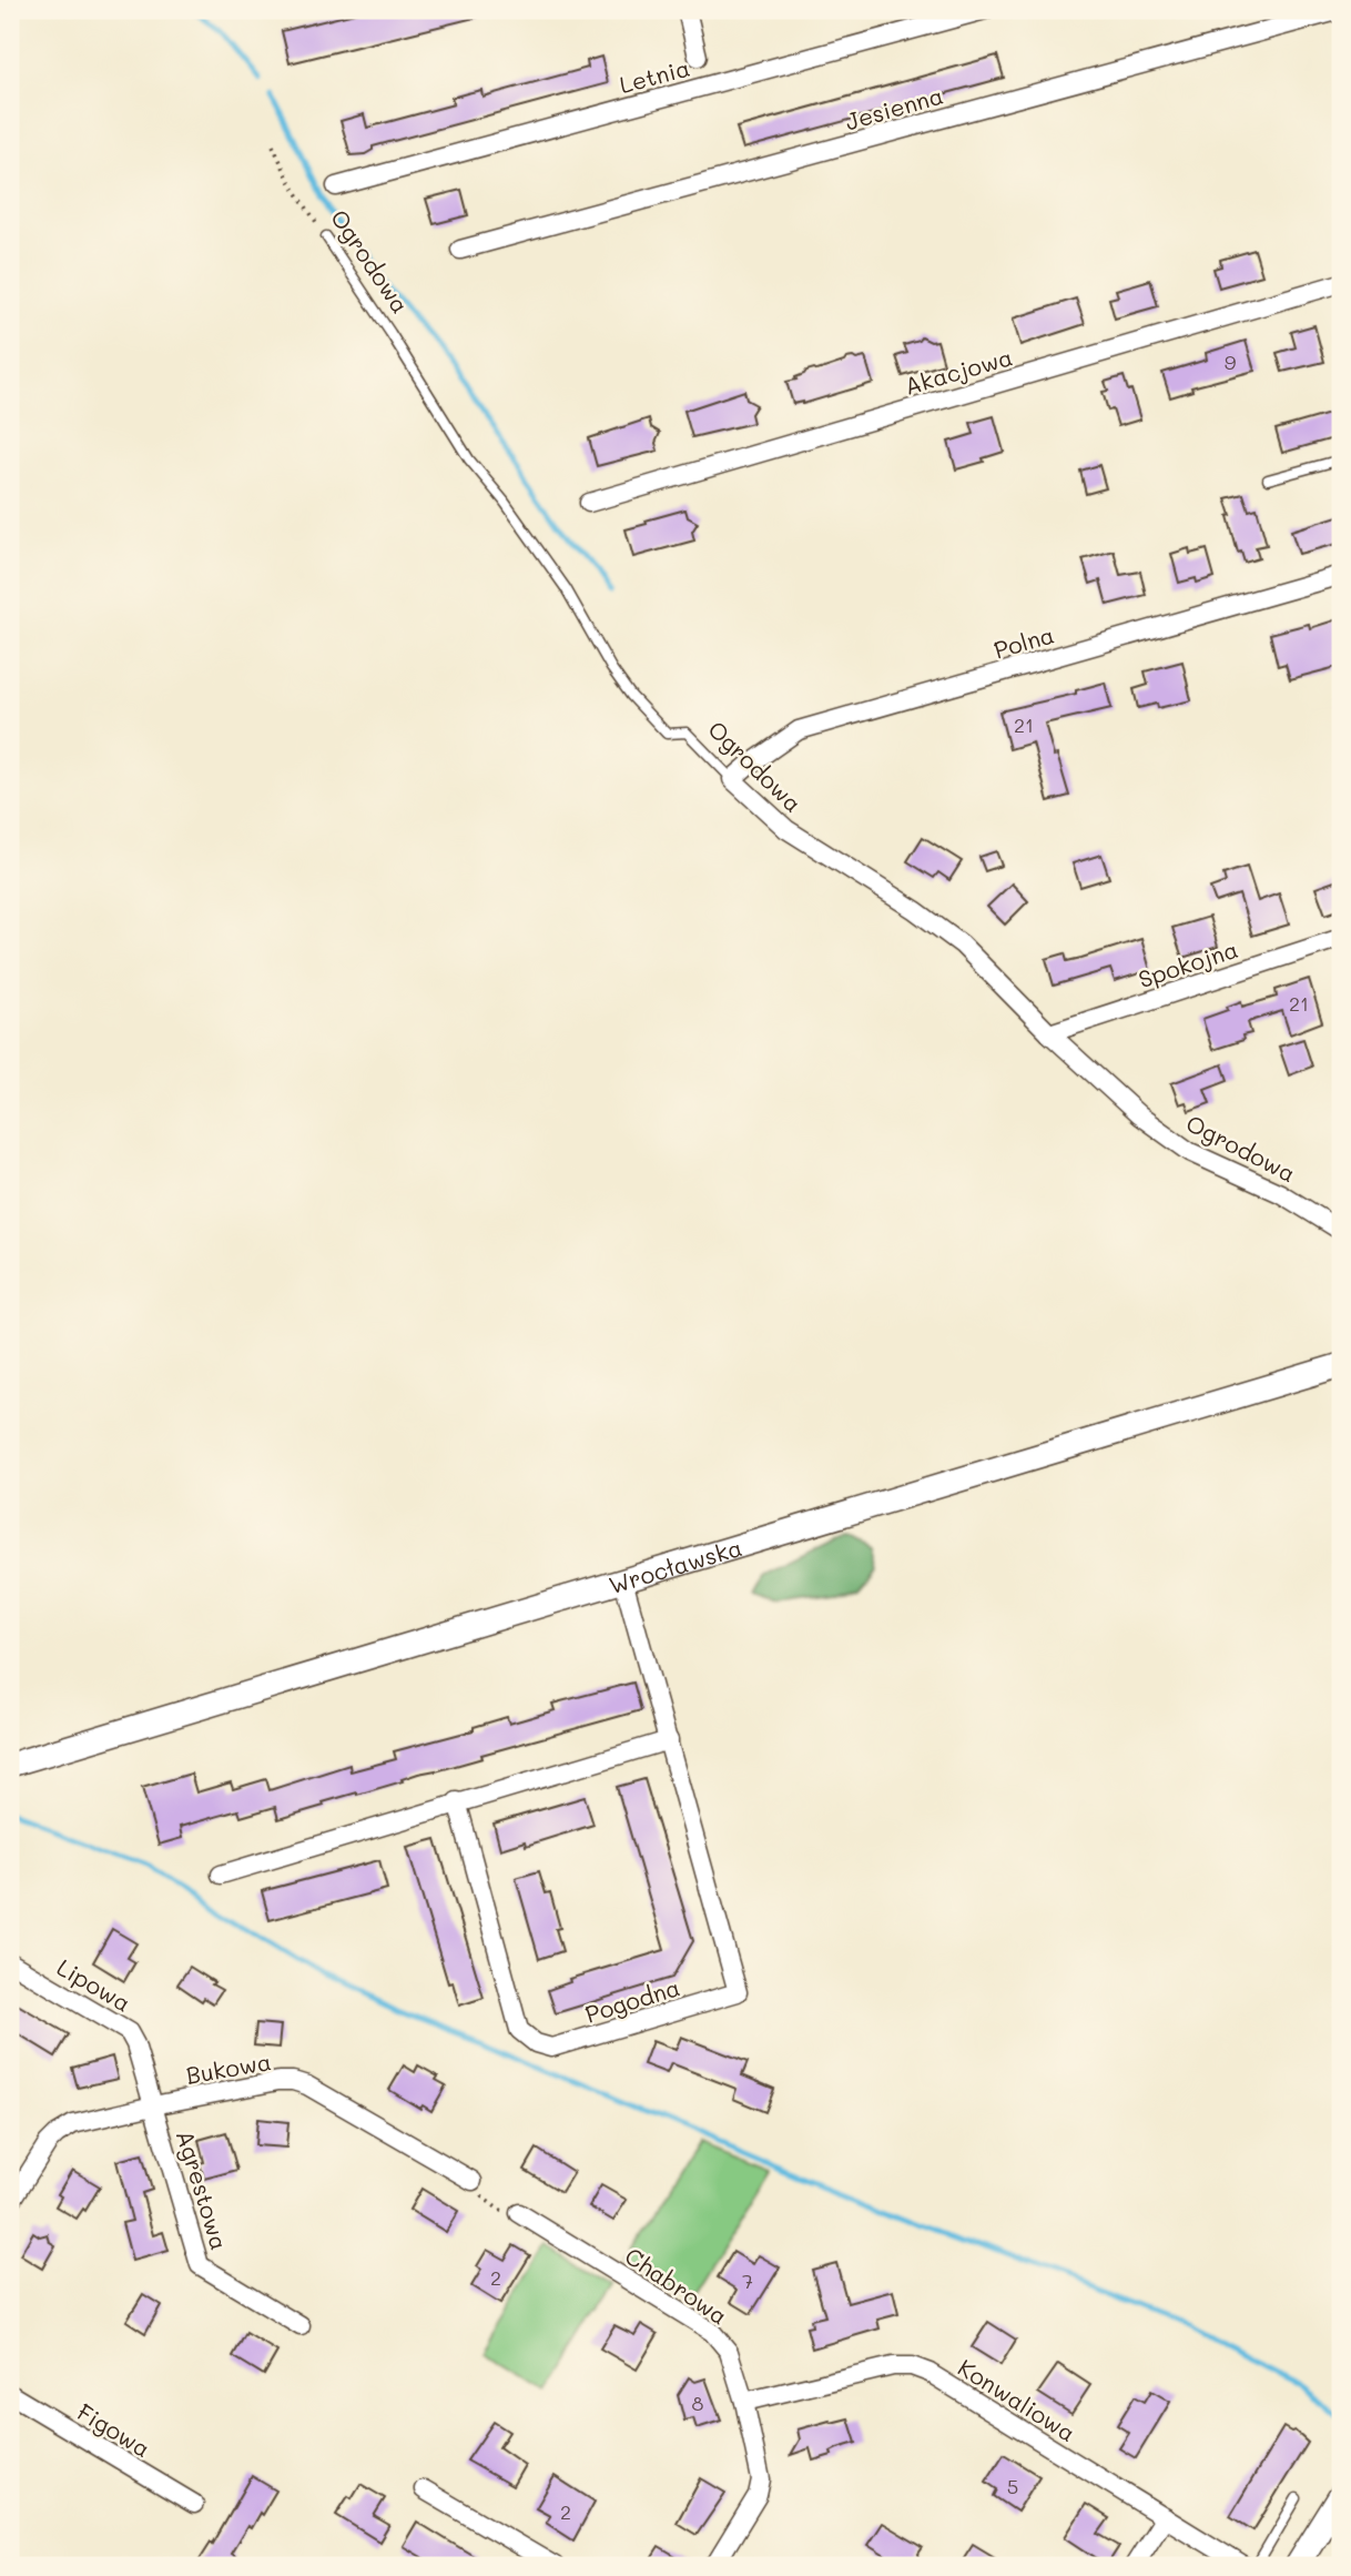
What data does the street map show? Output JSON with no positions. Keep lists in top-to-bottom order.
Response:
{
  "streets": {
    "street": [
      "Letnia",
      "Jesienna",
      "Ogrodowa",
      "Akacjowa",
      "Polna",
      "Spokojna",
      "Wrocławska",
      "Lipowa",
      "Pogodna",
      "Bukowa",
      "Agrestowa",
      "Chabrowa",
      "Konwaliowa",
      "Figowa"
    ]
  },
  "crossings": [
    ["Ogrodowa", "Polna"],
    ["Ogrodowa", "Spokojna"],
    ["Wrocławska", "Pogodna"],
    ["Lipowa", "Bukowa"],
    ["Lipowa", "Agrestowa"],
    ["Bukowa", "Agrestowa"],
    ["Chabrowa", "Konwaliowa"]
  ],
  "house_numbers": [
    "9",
    "21",
    "21",
    "2",
    "7",
    "8",
    "5",
    "2"
  ]
}
